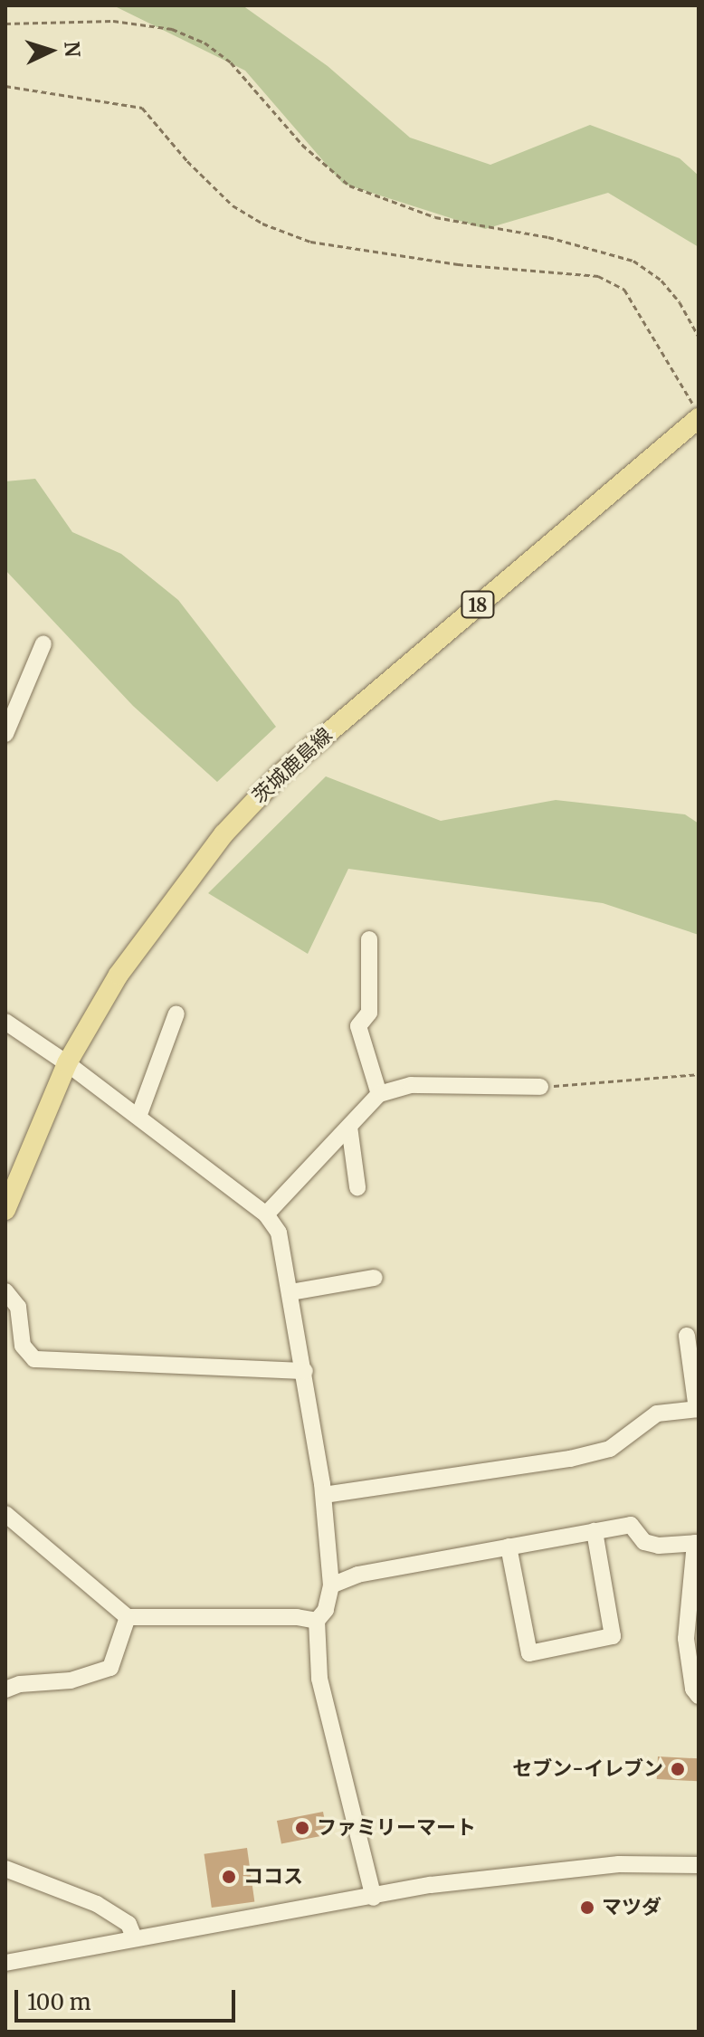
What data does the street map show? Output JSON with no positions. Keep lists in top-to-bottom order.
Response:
{
  "streets": {
    "main road": ["18", "茨城鹿島線"]
  },
  "places": [
    "セブン-イレブン",
    "ファミリーマート",
    "ココス",
    "マツダ"
  ],
  "scale_bar": "100 m",
  "north": "right"
}
